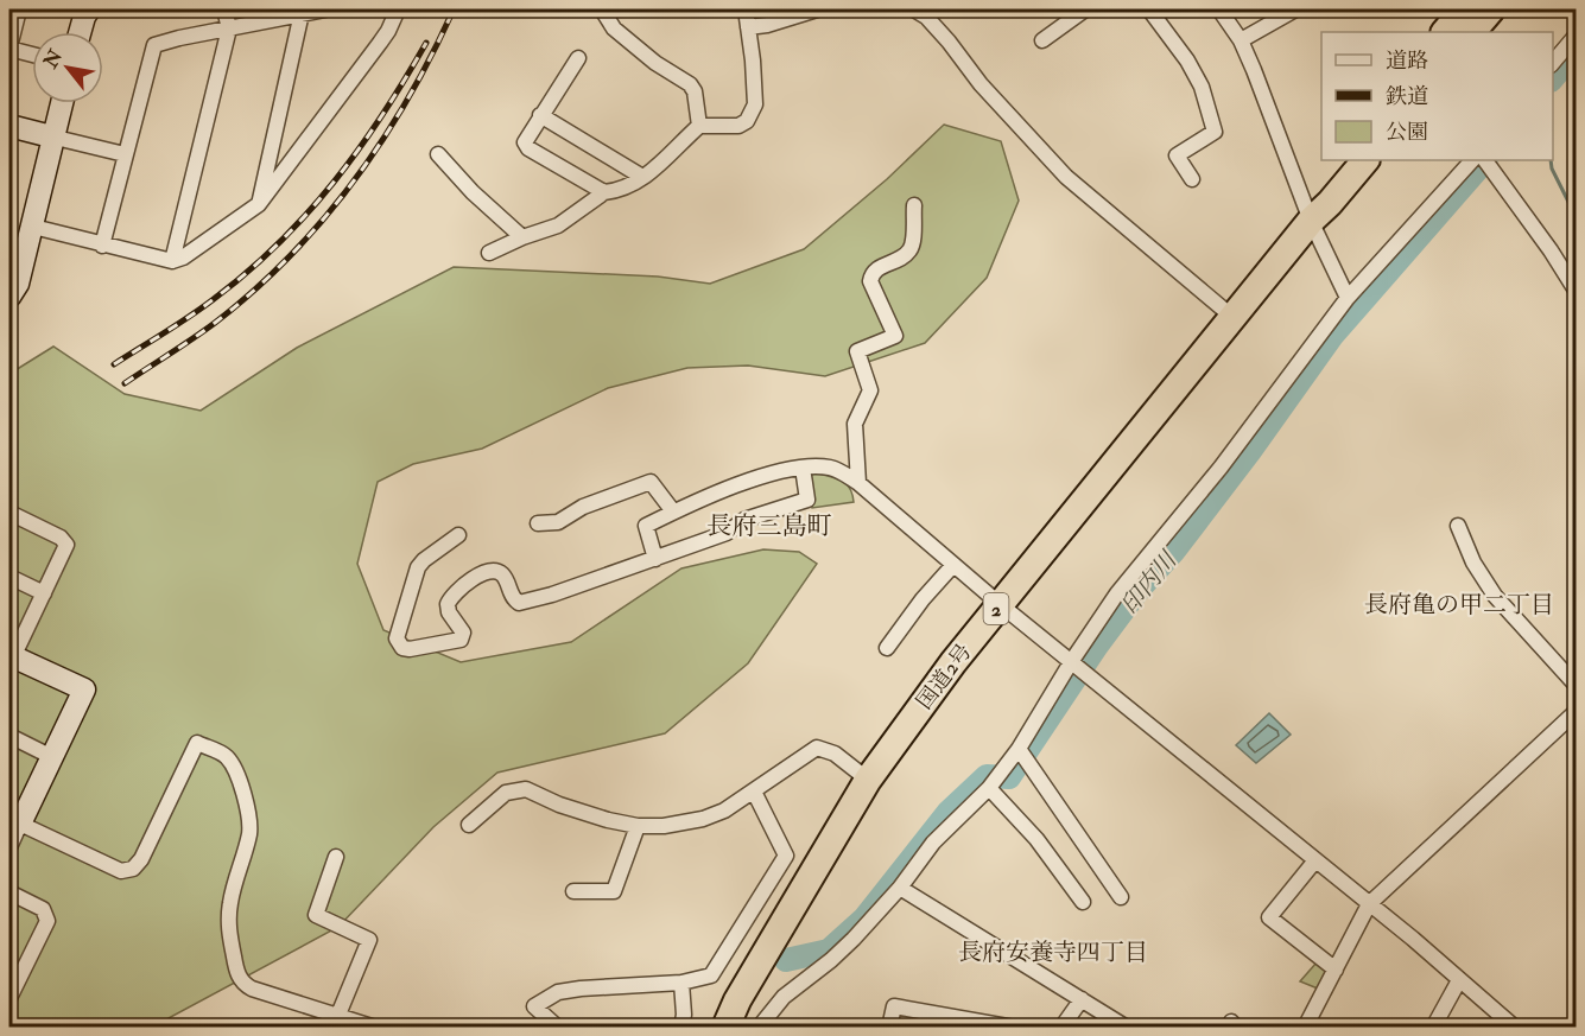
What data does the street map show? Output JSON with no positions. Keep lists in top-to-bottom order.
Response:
{
  "streets": {
    "highway": ["2", "国道2号"]
  },
  "districts": ["長府三島町", "長府亀の甲二丁目", "長府安養寺四丁目"],
  "water": ["印内川"],
  "legend": ["道路", "鉄道", "公園"],
  "north": "top left"
}
